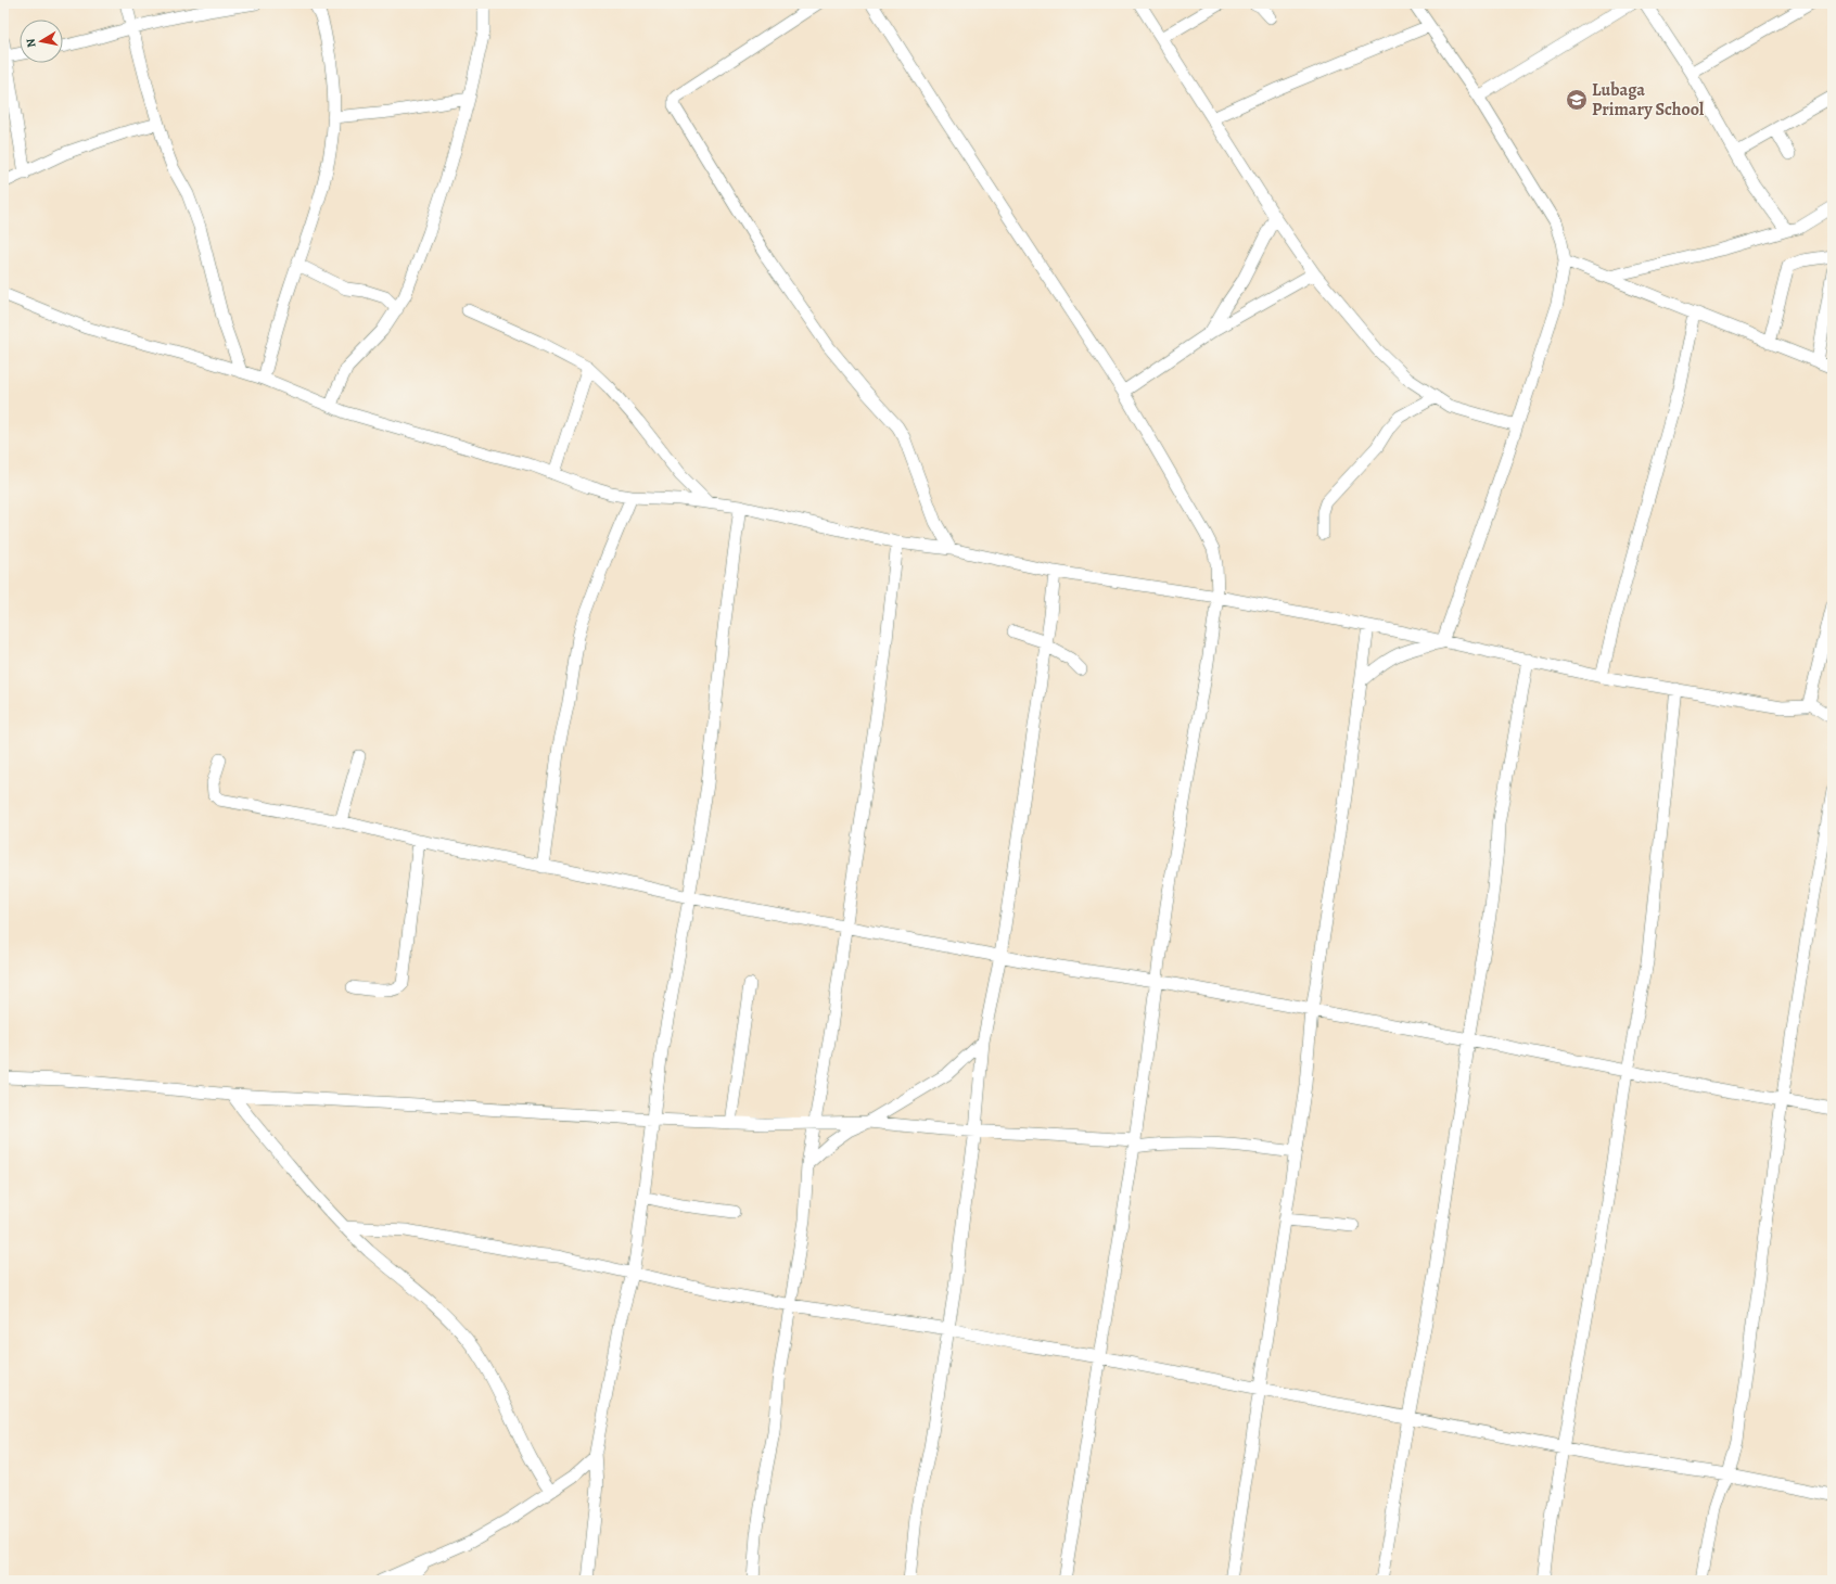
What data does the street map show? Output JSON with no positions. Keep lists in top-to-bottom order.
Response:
{
  "places": {
    "school or university": ["Lubaga Primary School"]
  },
  "north": "left"
}
